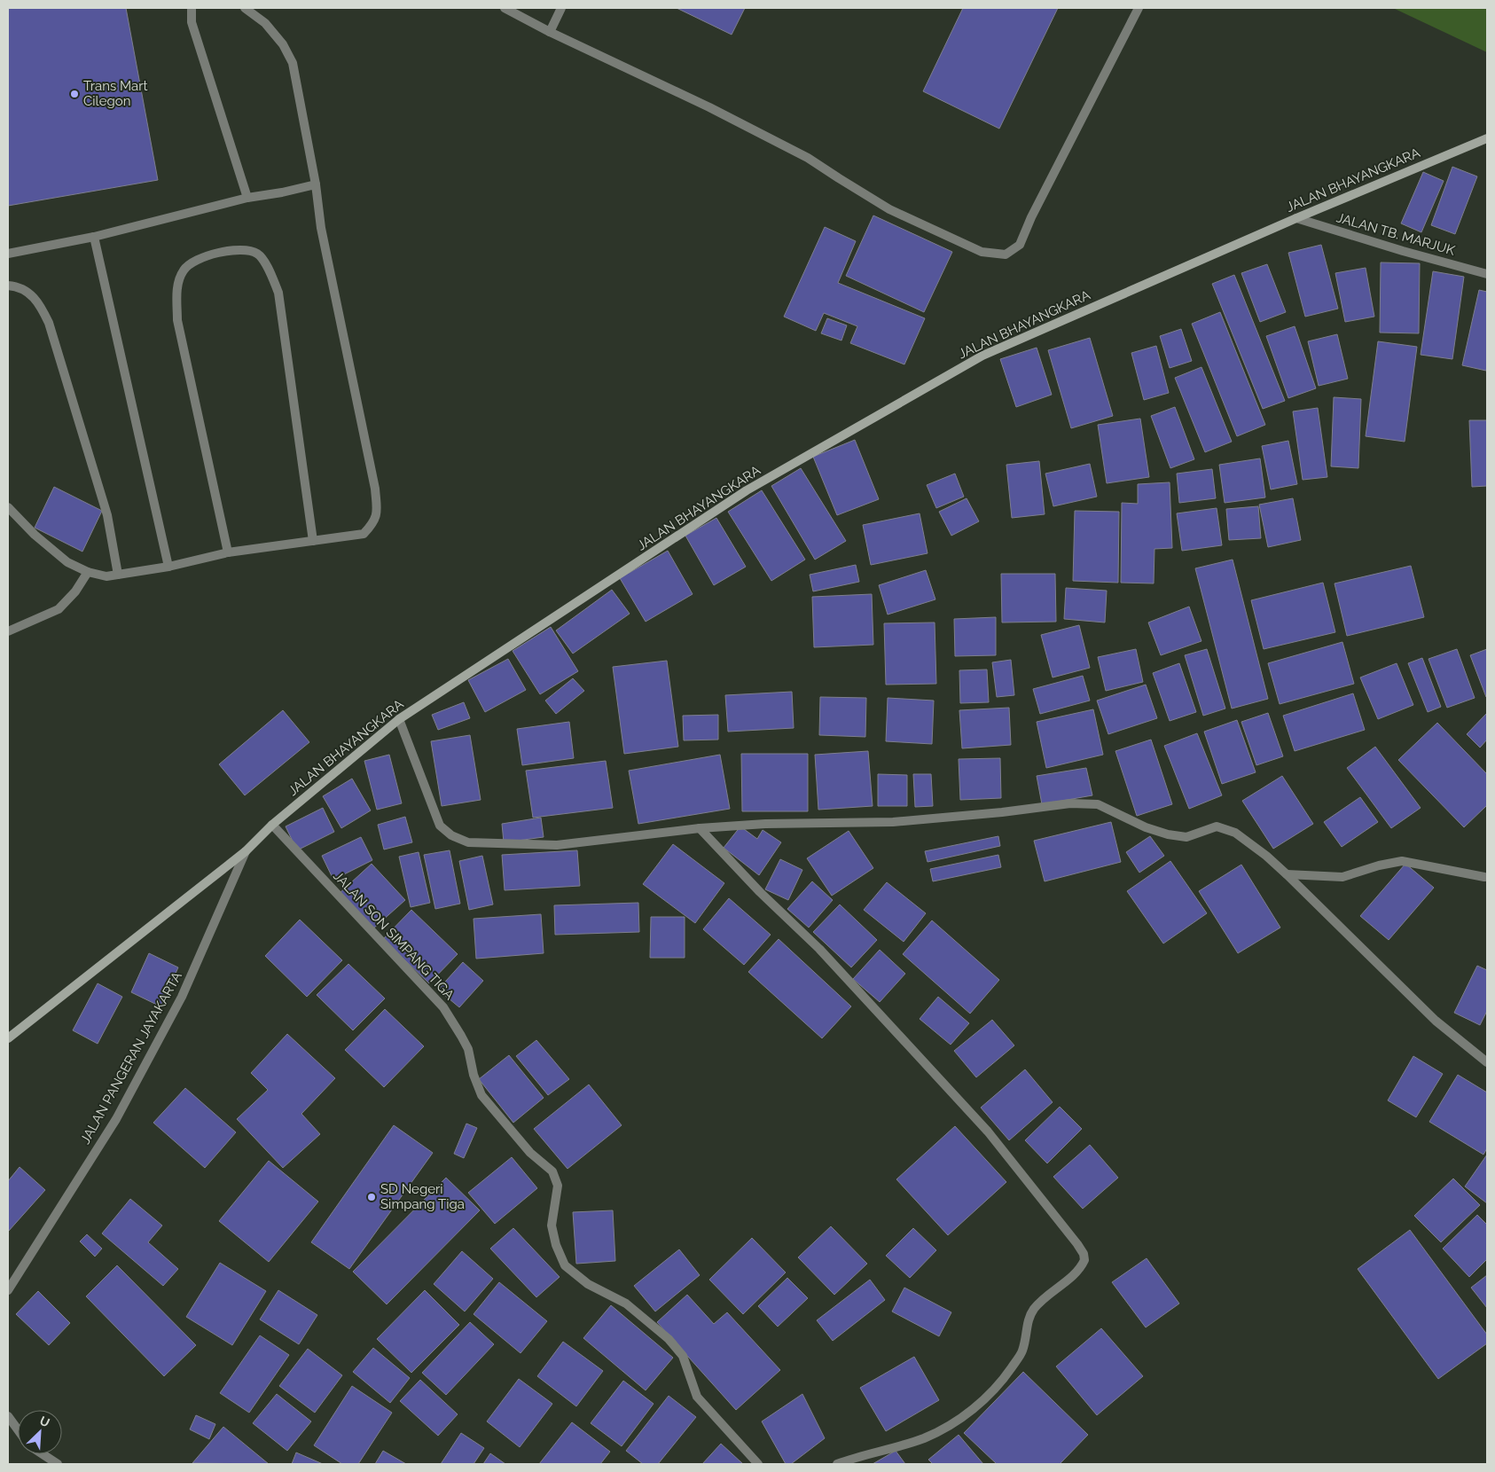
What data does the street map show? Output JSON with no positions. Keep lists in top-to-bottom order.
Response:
{
  "streets": {
    "street": [
      "JALAN BHAYANGKARA",
      "JALAN TB. MARJUK",
      "JALAN SON SIMPANG TIGA",
      "JALAN PANGERAN JAYAKARTA"
    ]
  },
  "crossings": [
    ["JALAN BHAYANGKARA", "JALAN TB. MARJUK"],
    ["JALAN BHAYANGKARA", "JALAN SON SIMPANG TIGA"],
    ["JALAN BHAYANGKARA", "JALAN PANGERAN JAYAKARTA"]
  ],
  "places": ["Trans Mart Cilegon", "SD Negeri Simpang Tiga"],
  "north": "top right"
}
